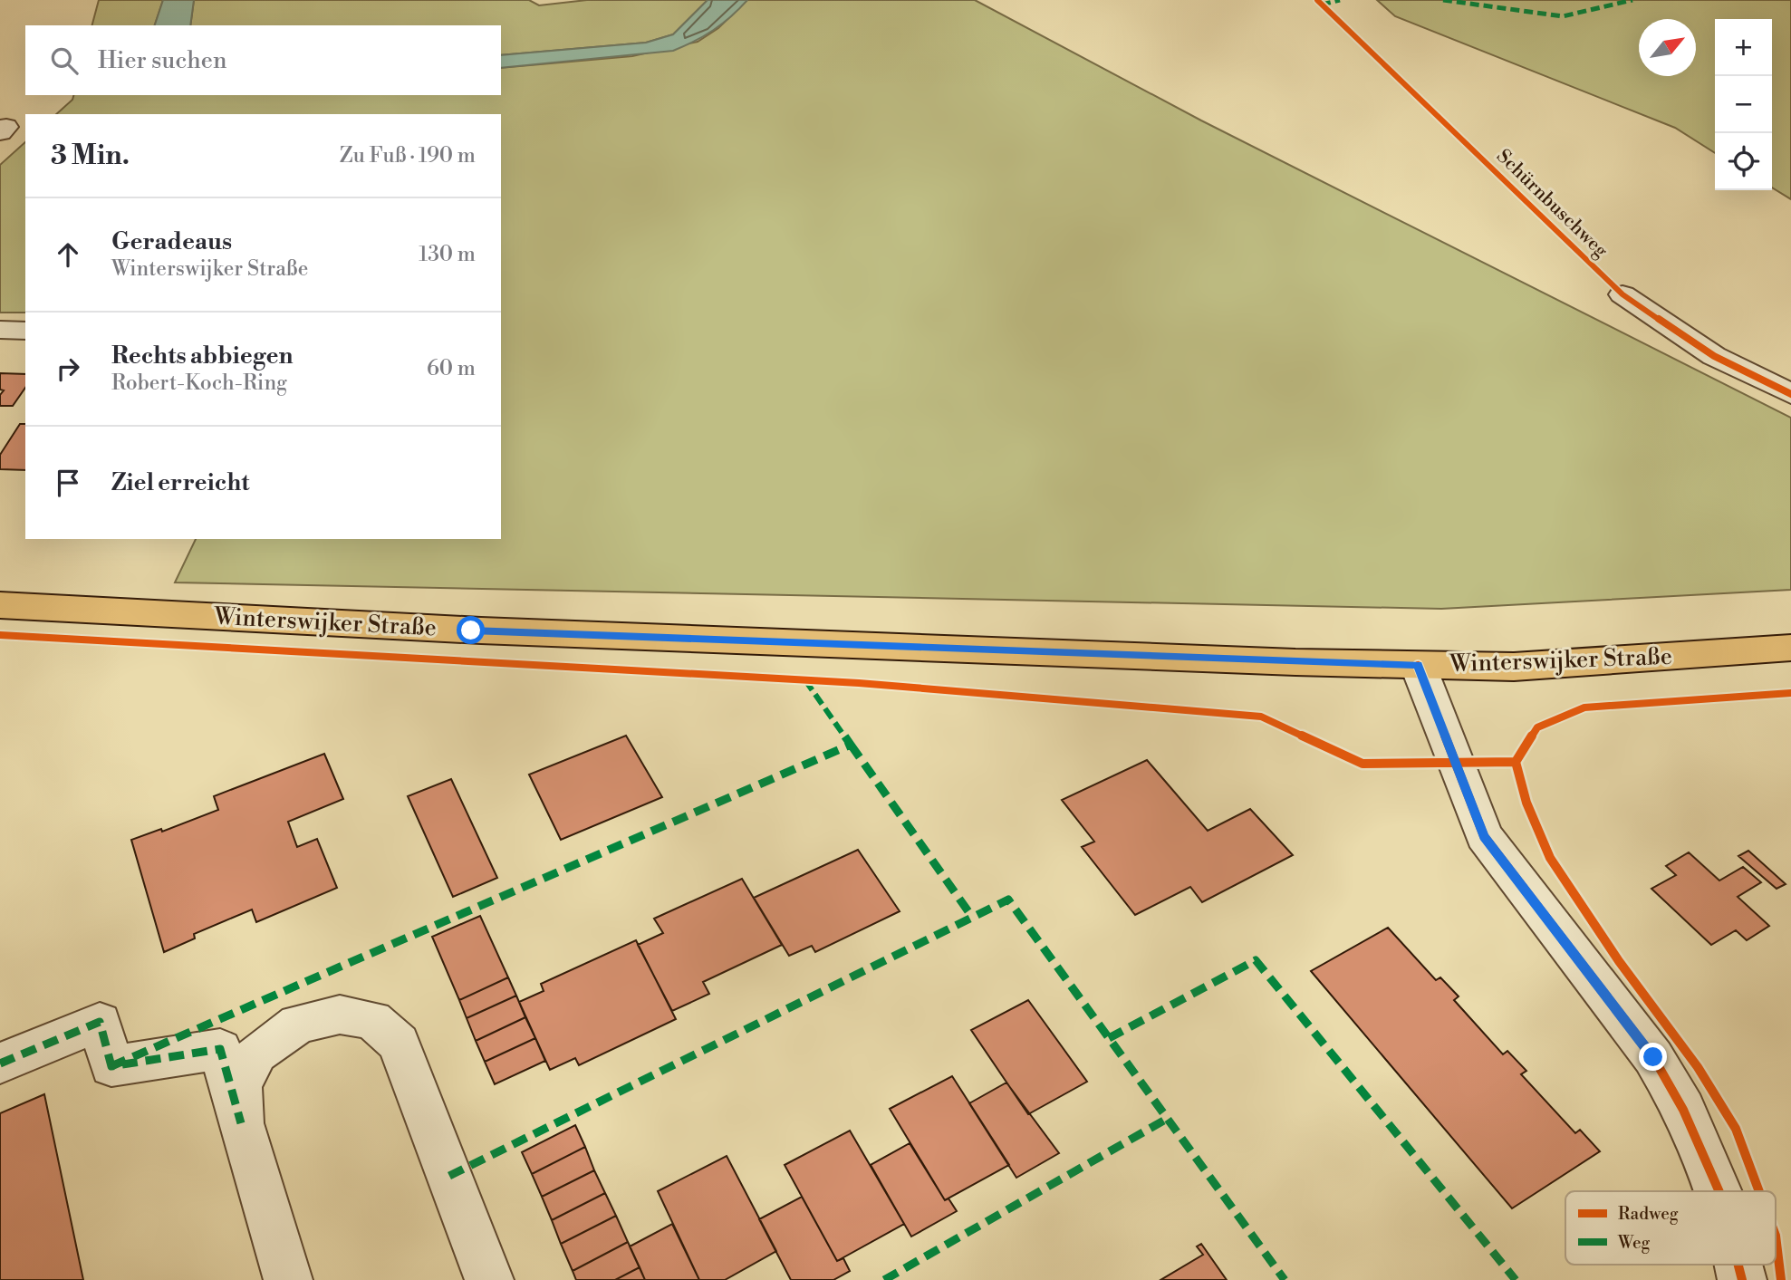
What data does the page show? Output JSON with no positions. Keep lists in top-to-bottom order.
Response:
{
  "streets": {
    "main road": ["Winterswijker Straße"],
    "cycle path": ["Schürnbuschweg"]
  },
  "legend": ["Radweg", "Weg"],
  "north": "top right",
  "page": {
    "map_buttons": ["+", "−"],
    "search": "Hier suchen",
    "heading": ["3 Min.", "Zu Fuß · 190 m"],
    "list": [
      ["Geradeaus", "Winterswijker Straße", "130 m"],
      ["Rechts abbiegen", "Robert-Koch-Ring", "60 m"],
      "Ziel erreicht"
    ]
  }
}
